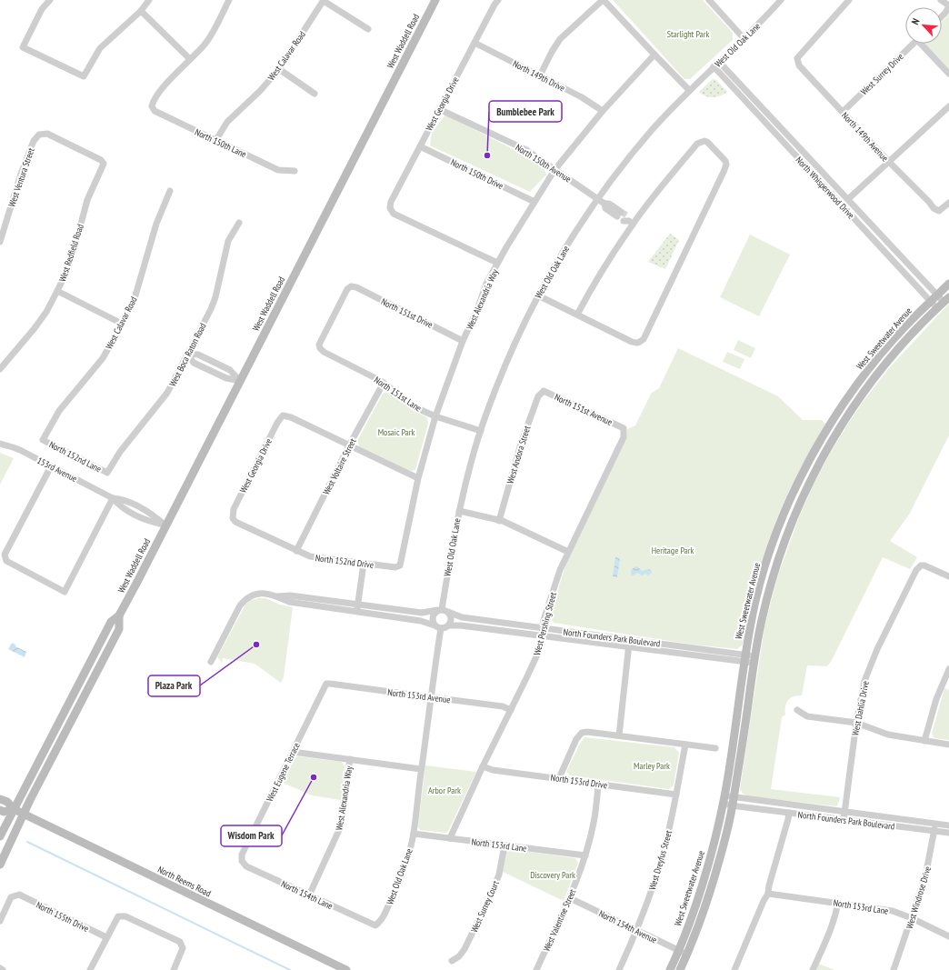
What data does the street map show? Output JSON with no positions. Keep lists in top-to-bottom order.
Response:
{
  "streets": {
    "main road": ["West Waddell Road", "West Sweetwater Avenue", "North Reems Road"],
    "street": [
      "West Old Oak Lane",
      "West Calavar Road",
      "West Surrey Drive",
      "North 149th Drive",
      "West Georgia Drive",
      "North 149th Avenue",
      "North 150th Lane",
      "North 150th Avenue",
      "North 150th Drive",
      "West Ventura Street",
      "North Whisperwood Drive",
      "West Redfield Road",
      "West Alexandria Way",
      "North 151st Drive",
      "West Boca Raton Road",
      "North 151st Lane",
      "North 151st Avenue",
      "West Andora Street",
      "North 152nd Lane",
      "West Voltaire Street",
      "153rd Avenue",
      "North 152nd Drive",
      "West Pershing Street",
      "North Founders Park Boulevard",
      "North 153rd Avenue",
      "West Dahlia Drive",
      "West Eugene Terrace",
      "North 153rd Drive",
      "North 153rd Lane",
      "West Dreyfus Street",
      "North 154th Lane",
      "West Windrose Drive",
      "West Surrey Court",
      "North 155th Drive",
      "West Valentine Street",
      "North 154th Avenue"
    ]
  },
  "crossings": [
    ["West Waddell Road", "153rd Avenue"],
    ["West Waddell Road", "North Reems Road"],
    ["West Old Oak Lane", "North 150th Avenue"],
    ["West Old Oak Lane", "North Whisperwood Drive"],
    ["West Old Oak Lane", "North 151st Lane"],
    ["West Old Oak Lane", "North Founders Park Boulevard"],
    ["West Old Oak Lane", "North 153rd Avenue"],
    ["West Old Oak Lane", "North 153rd Lane"],
    ["West Old Oak Lane", "North 154th Lane"],
    ["West Calavar Road", "North 150th Lane"],
    ["West Calavar Road", "North 152nd Lane"],
    ["West Surrey Drive", "North 149th Avenue"],
    ["North 149th Drive", "West Georgia Drive"],
    ["North 149th Drive", "West Alexandria Way"],
    ["West Georgia Drive", "North 150th Avenue"],
    ["West Georgia Drive", "North 150th Drive"],
    ["West Georgia Drive", "West Alexandria Way"],
    ["West Georgia Drive", "West Voltaire Street"],
    ["West Georgia Drive", "North 152nd Drive"],
    ["North 150th Avenue", "West Alexandria Way"],
    ["North 150th Drive", "West Alexandria Way"],
    ["West Ventura Street", "West Redfield Road"],
    ["North Whisperwood Drive", "West Sweetwater Avenue"],
    ["West Alexandria Way", "North 151st Drive"],
    ["West Alexandria Way", "North 151st Lane"],
    ["West Alexandria Way", "North 152nd Drive"],
    ["West Alexandria Way", "North 154th Lane"],
    ["North 151st Drive", "North 151st Lane"],
    ["West Sweetwater Avenue", "North Founders Park Boulevard"],
    ["West Sweetwater Avenue", "North 154th Avenue"],
    ["West Boca Raton Road", "North 152nd Lane"],
    ["North 151st Lane", "West Voltaire Street"],
    ["North 151st Avenue", "West Andora Street"],
    ["North 151st Avenue", "West Pershing Street"],
    ["West Voltaire Street", "North 152nd Drive"],
    ["West Pershing Street", "North Founders Park Boulevard"],
    ["West Pershing Street", "North 153rd Avenue"],
    ["West Pershing Street", "North 153rd Drive"],
    ["West Pershing Street", "North 153rd Lane"],
    ["North Founders Park Boulevard", "West Dahlia Drive"],
    ["North Founders Park Boulevard", "West Windrose Drive"],
    ["North 153rd Avenue", "West Eugene Terrace"],
    ["West Eugene Terrace", "North 154th Lane"],
    ["North 153rd Drive", "West Dreyfus Street"],
    ["North 153rd Drive", "West Valentine Street"],
    ["North 153rd Lane", "West Windrose Drive"],
    ["North 153rd Lane", "West Surrey Court"],
    ["North 153rd Lane", "West Valentine Street"],
    ["West Dreyfus Street", "North 154th Avenue"],
    ["West Valentine Street", "North 154th Avenue"]
  ],
  "parks": [
    "Starlight Park",
    "Mosaic Park",
    "Heritage Park",
    "Marley Park",
    "Arbor Park",
    "Discovery Park"
  ],
  "places": ["Bumblebee Park", "Plaza Park", "Wisdom Park"],
  "north": "top left"
}
